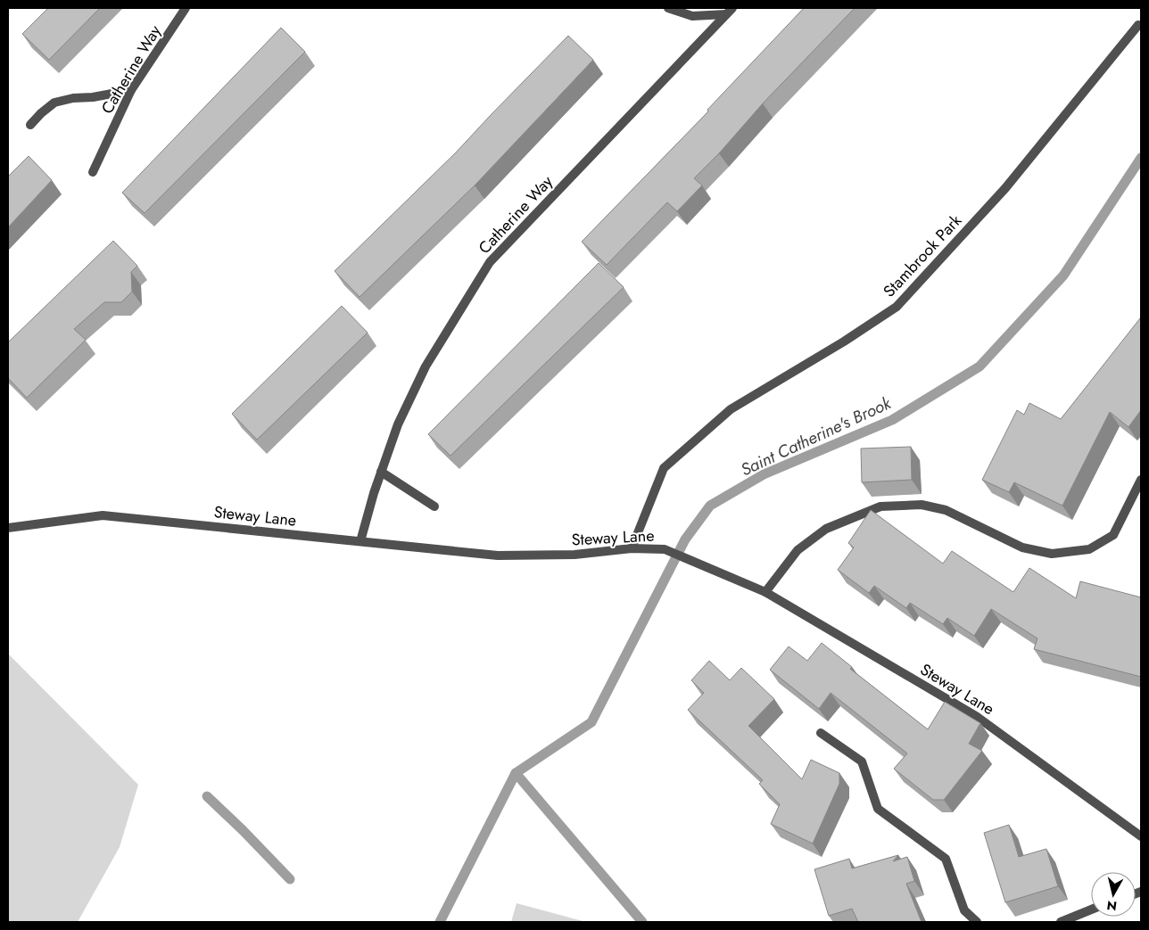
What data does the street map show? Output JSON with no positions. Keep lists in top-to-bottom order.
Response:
{
  "streets": {
    "street": ["Catherine Way", "Stambrook Park", "Steway Lane"]
  },
  "crossings": [
    ["Catherine Way", "Steway Lane"],
    ["Stambrook Park", "Steway Lane"]
  ],
  "water": ["Saint Catherine's Brook"],
  "north": "bottom"
}
